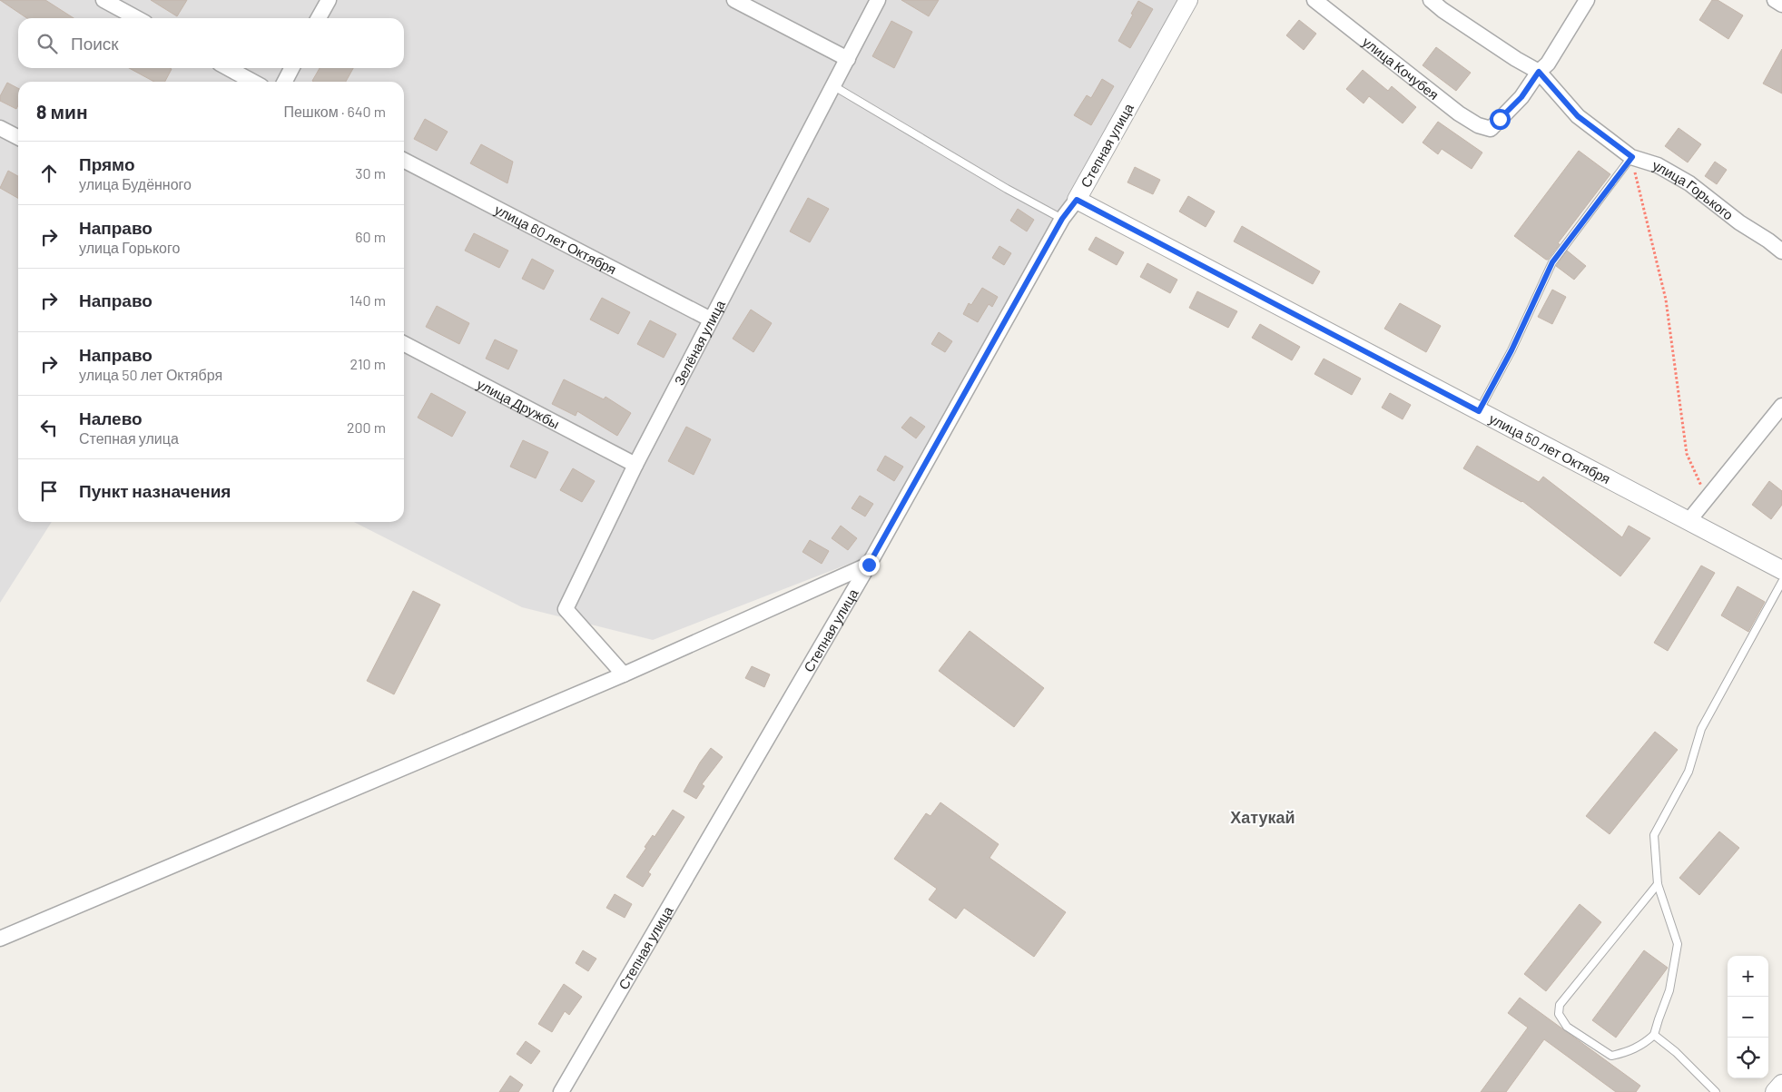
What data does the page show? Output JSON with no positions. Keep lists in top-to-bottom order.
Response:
{
  "streets": {
    "street": [
      "улица Кочубея",
      "Степная улица",
      "улица Горького",
      "улица 60 лет Октября",
      "Зелёная улица",
      "улица Дружбы",
      "улица 50 лет Октября"
    ]
  },
  "crossings": [
    ["улица Кочубея", "улица Горького"],
    ["Степная улица", "улица 50 лет Октября"],
    ["улица 60 лет Октября", "Зелёная улица"],
    ["Зелёная улица", "улица Дружбы"]
  ],
  "districts": ["Хатукай"],
  "page": {
    "search": "Поиск",
    "heading": ["8 мин", "Пешком · 640 m"],
    "list": [
      ["Прямо", "улица Будённого", "30 m"],
      ["Направо", "улица Горького", "60 m"],
      ["Направо", "140 m"],
      ["Направо", "улица 50 лет Октября", "210 m"],
      ["Налево", "Степная улица", "200 m"],
      "Пункт назначения"
    ],
    "map_buttons": ["+", "−"]
  }
}
